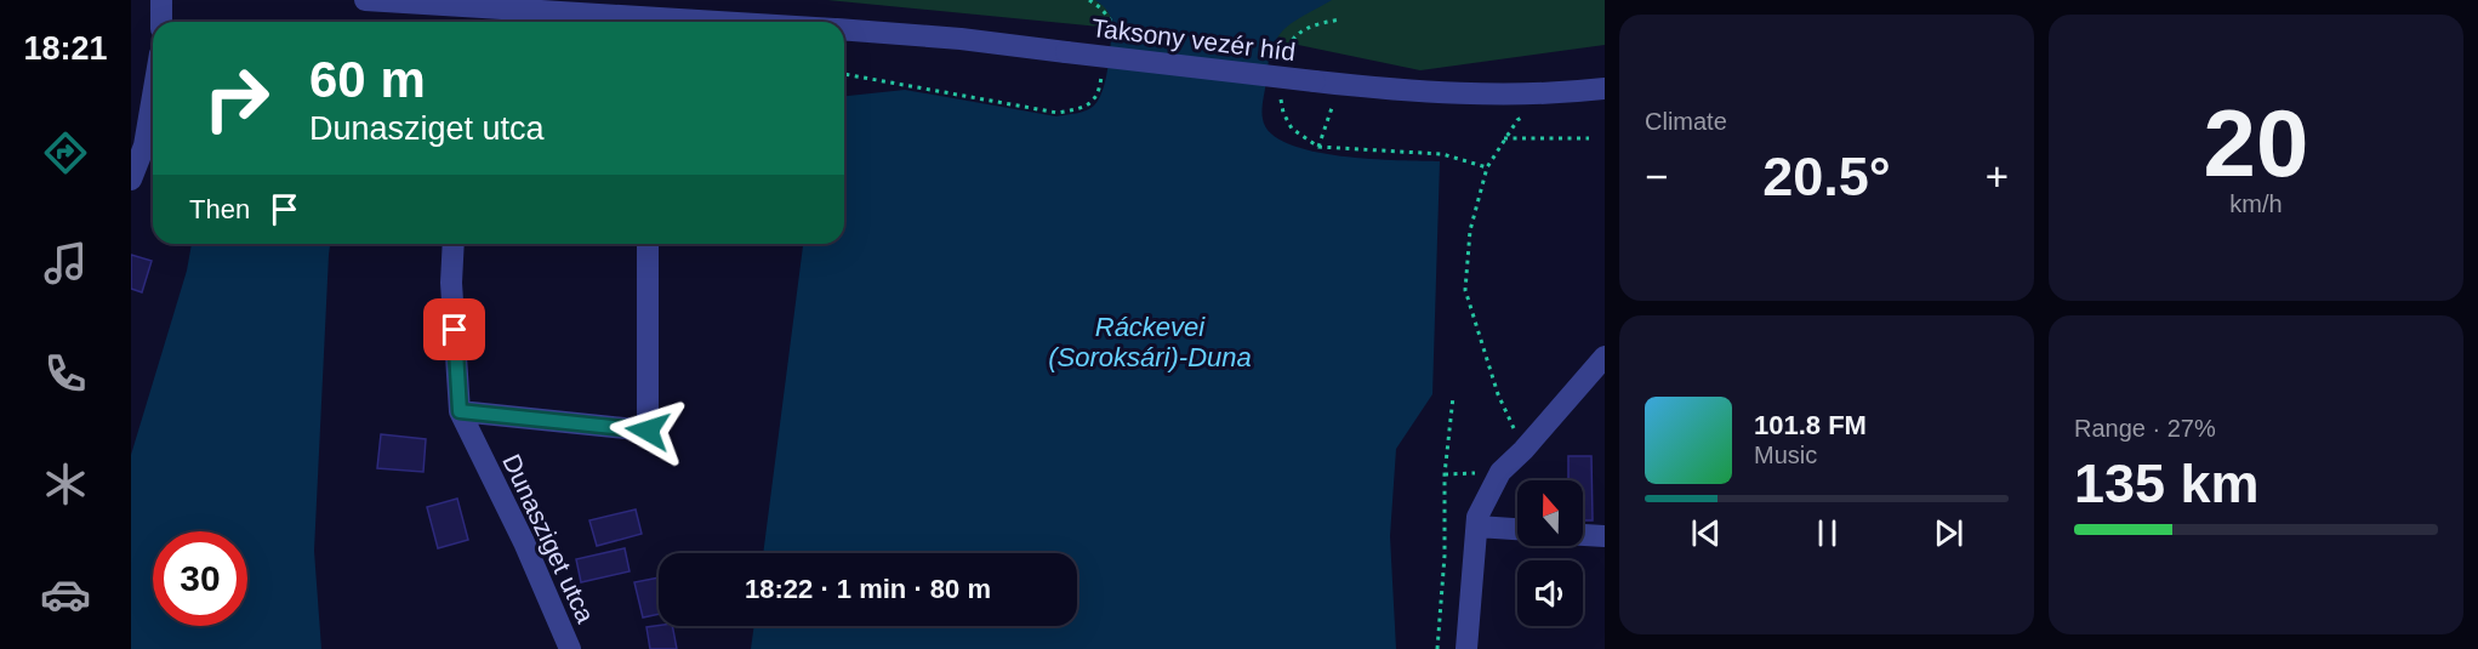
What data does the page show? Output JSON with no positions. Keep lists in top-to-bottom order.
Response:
{
  "streets": {
    "street": ["Taksony vezér híd", "Dunasziget utca"]
  },
  "water": ["Ráckevei (Soroksári)-Duna"],
  "north": "top",
  "page": {
    "tabs": "18:21",
    "tile": [
      "Climate",
      ["20", "km/h"],
      ["Range · 27%", "135 km"]
    ],
    "turn": ["60 m", "Dunasziget utca"],
    "heat": ["−", "20.5°", "+"],
    "then": "Then",
    "song": ["101.8 FM", "Music"],
    "limit": "30",
    "trip": "18:22 · 1 min · 80 m"
  }
}
